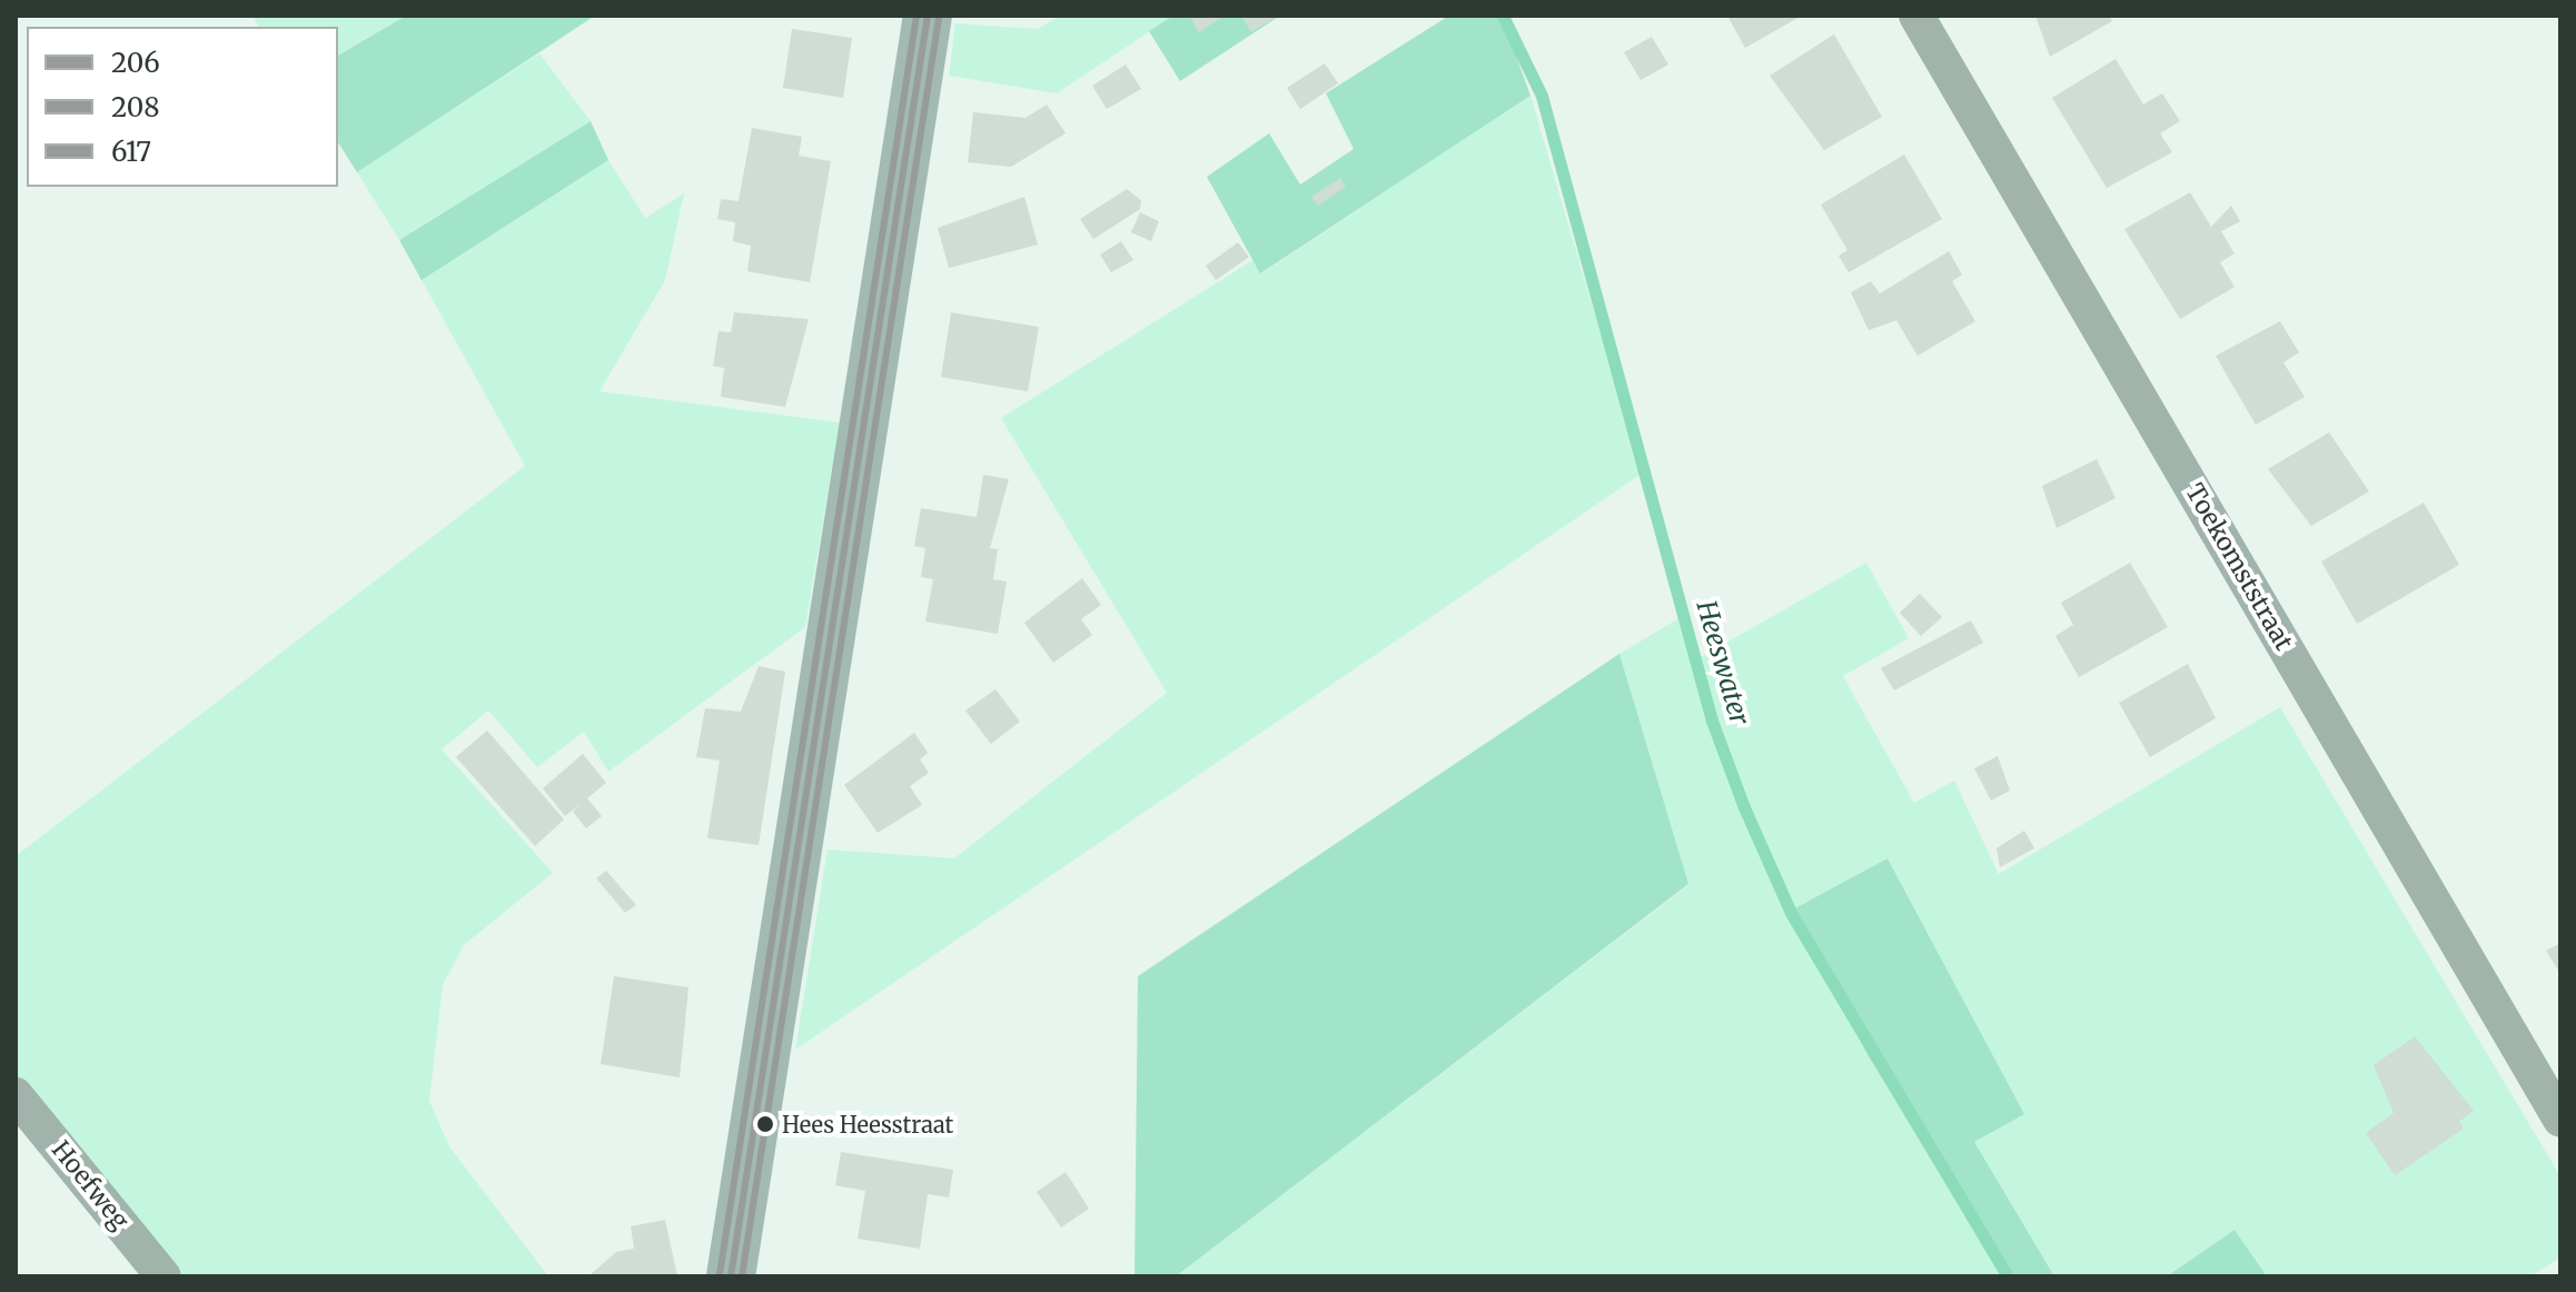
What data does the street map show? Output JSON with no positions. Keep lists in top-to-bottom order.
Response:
{
  "streets": {
    "street": ["Toekomststraat", "Hoefweg"]
  },
  "water": ["Heeswater"],
  "places": ["Hees Heesstraat"],
  "lines": ["transit line 206", "transit line 617", "transit line 208"],
  "legend": ["206", "208", "617"]
}
